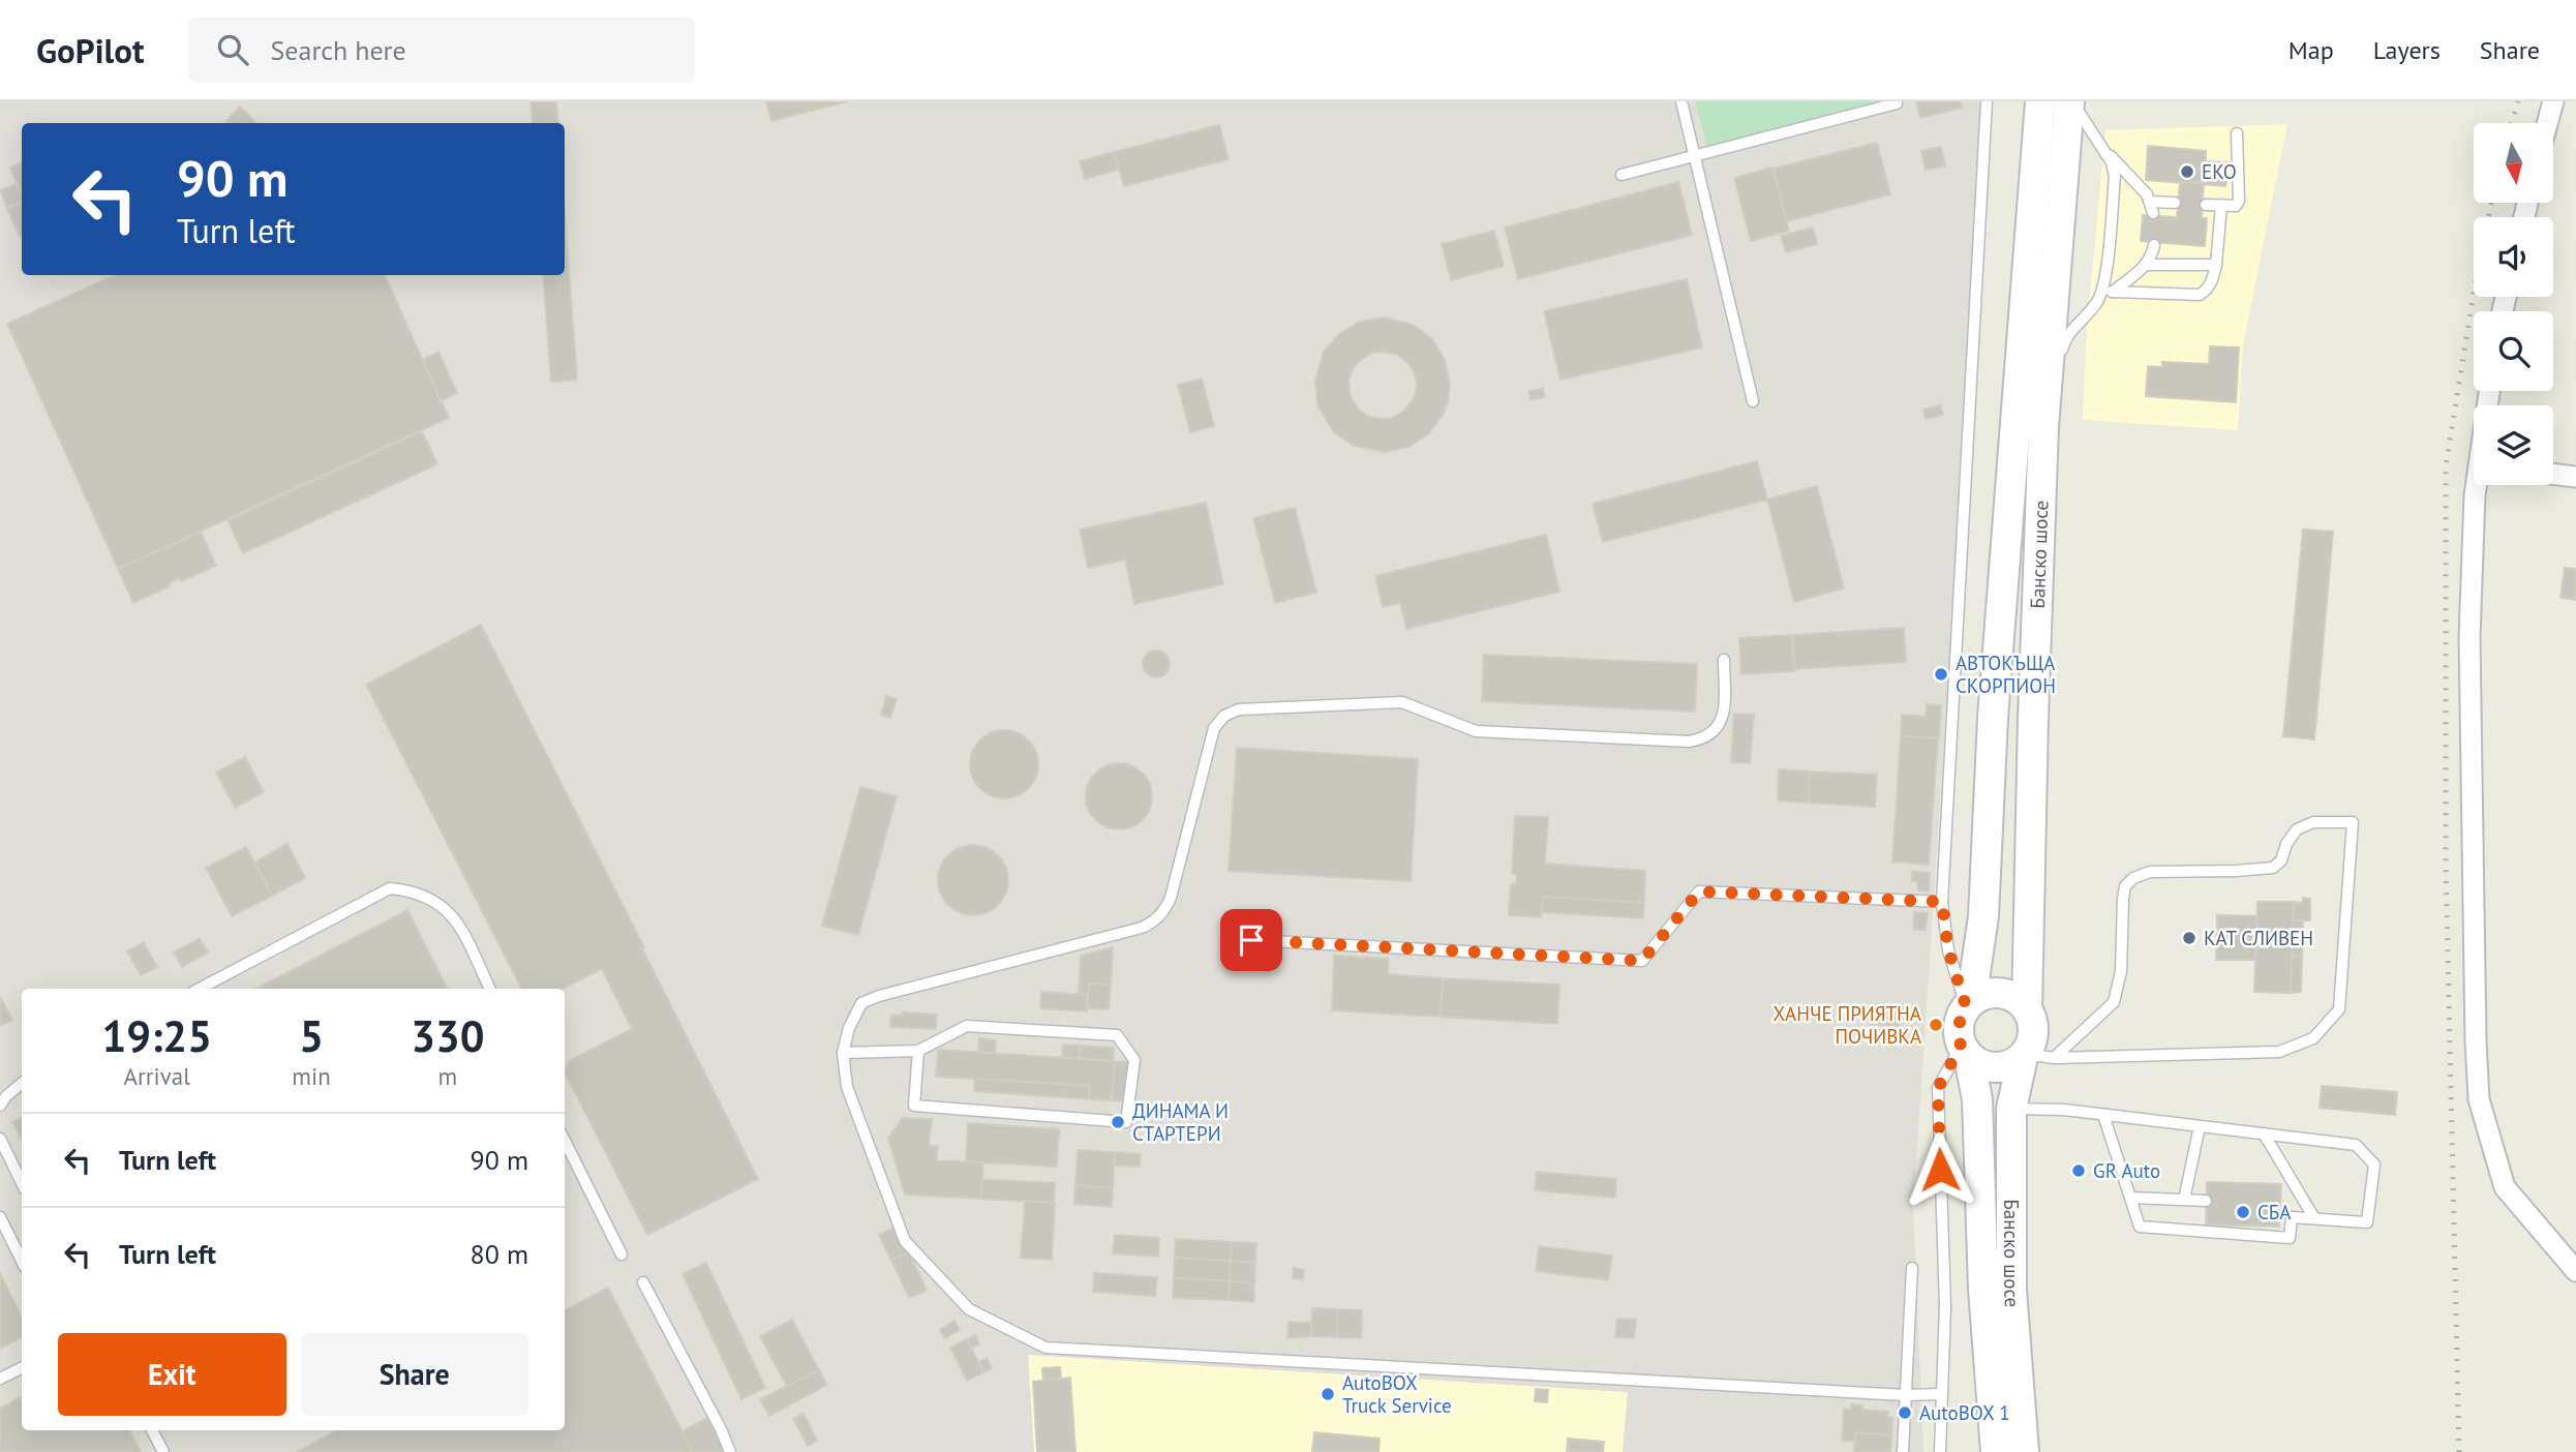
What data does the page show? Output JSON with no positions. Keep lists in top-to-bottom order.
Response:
{
  "streets": {
    "main road": ["Банско шосе"]
  },
  "places": [
    "EKO",
    "АВТОКЪЩА СКОРПИОН",
    "КАТ СЛИВЕН",
    "ХАНЧЕ ПРИЯТНА ПОЧИВКА",
    "ДИНАМА И СТАРТЕРИ",
    "GR Auto",
    "СБА",
    "AutoBOX Truck Service",
    "AutoBOX 1"
  ],
  "north": "bottom",
  "page": {
    "header": "GoPilot",
    "search": "Search here",
    "nav": ["Map", "Layers", "Share"],
    "turn": ["90 m", "Turn left"],
    "eta": [
      "19:25",
      "Arrival",
      "5",
      "min",
      "330",
      "m"
    ],
    "list": [
      {
        "name": "Turn left",
        "value": "90 m"
      },
      {
        "name": "Turn left",
        "value": "80 m"
      }
    ],
    "buttons": ["Exit", "Share"]
  }
}
